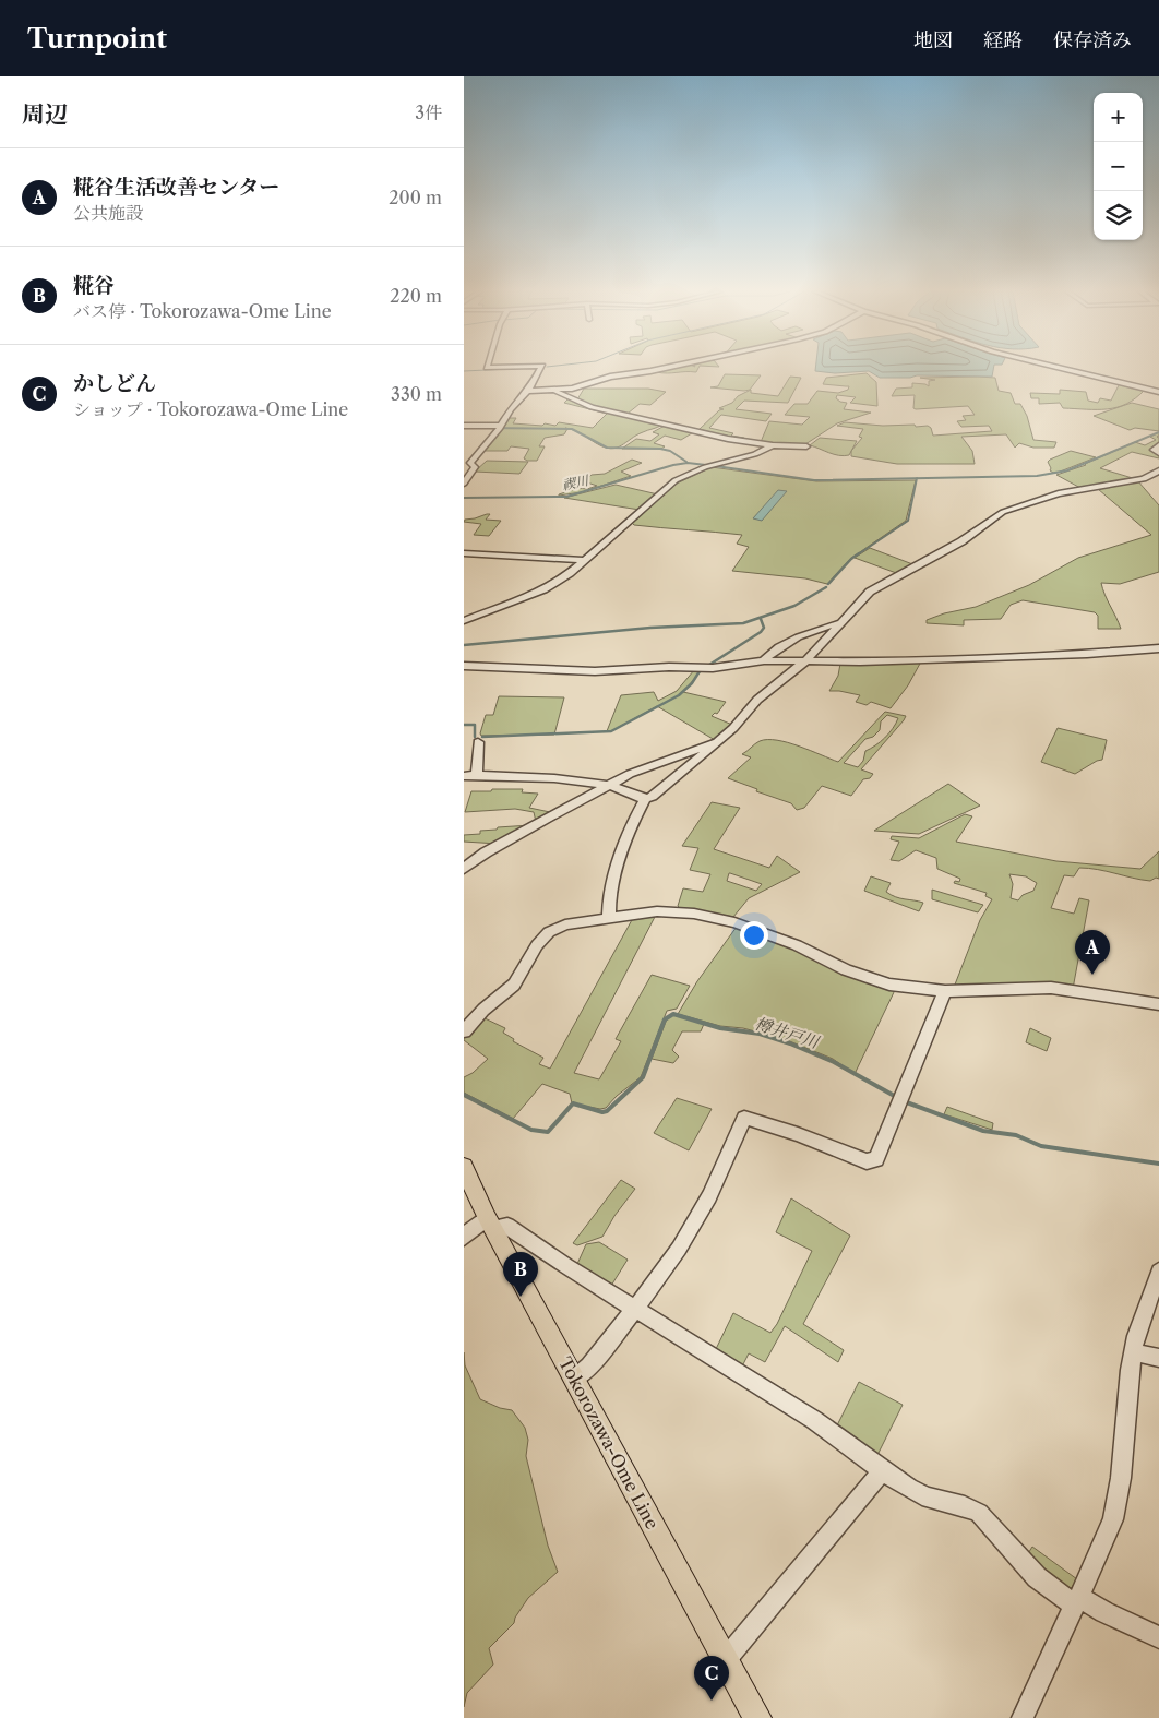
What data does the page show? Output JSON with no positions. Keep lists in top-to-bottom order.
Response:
{
  "streets": {
    "main road": ["Tokorozawa-Ome Line"]
  },
  "water": ["禊川", "樽井戸川"],
  "page": {
    "header": "Turnpoint",
    "nav": ["地図", "経路", "保存済み"],
    "heading": ["周辺", "3件"],
    "map_buttons": ["+", "−"],
    "list": [
      {
        "mark": "A",
        "name": "糀谷生活改善センター",
        "note": "公共施設",
        "value": "200 m"
      },
      {
        "mark": "B",
        "name": "糀谷",
        "note": "バス停 · Tokorozawa-Ome Line",
        "value": "220 m"
      },
      {
        "mark": "C",
        "name": "かしどん",
        "note": "ショップ · Tokorozawa-Ome Line",
        "value": "330 m"
      }
    ],
    "pins": ["A", "B", "C"]
  }
}
